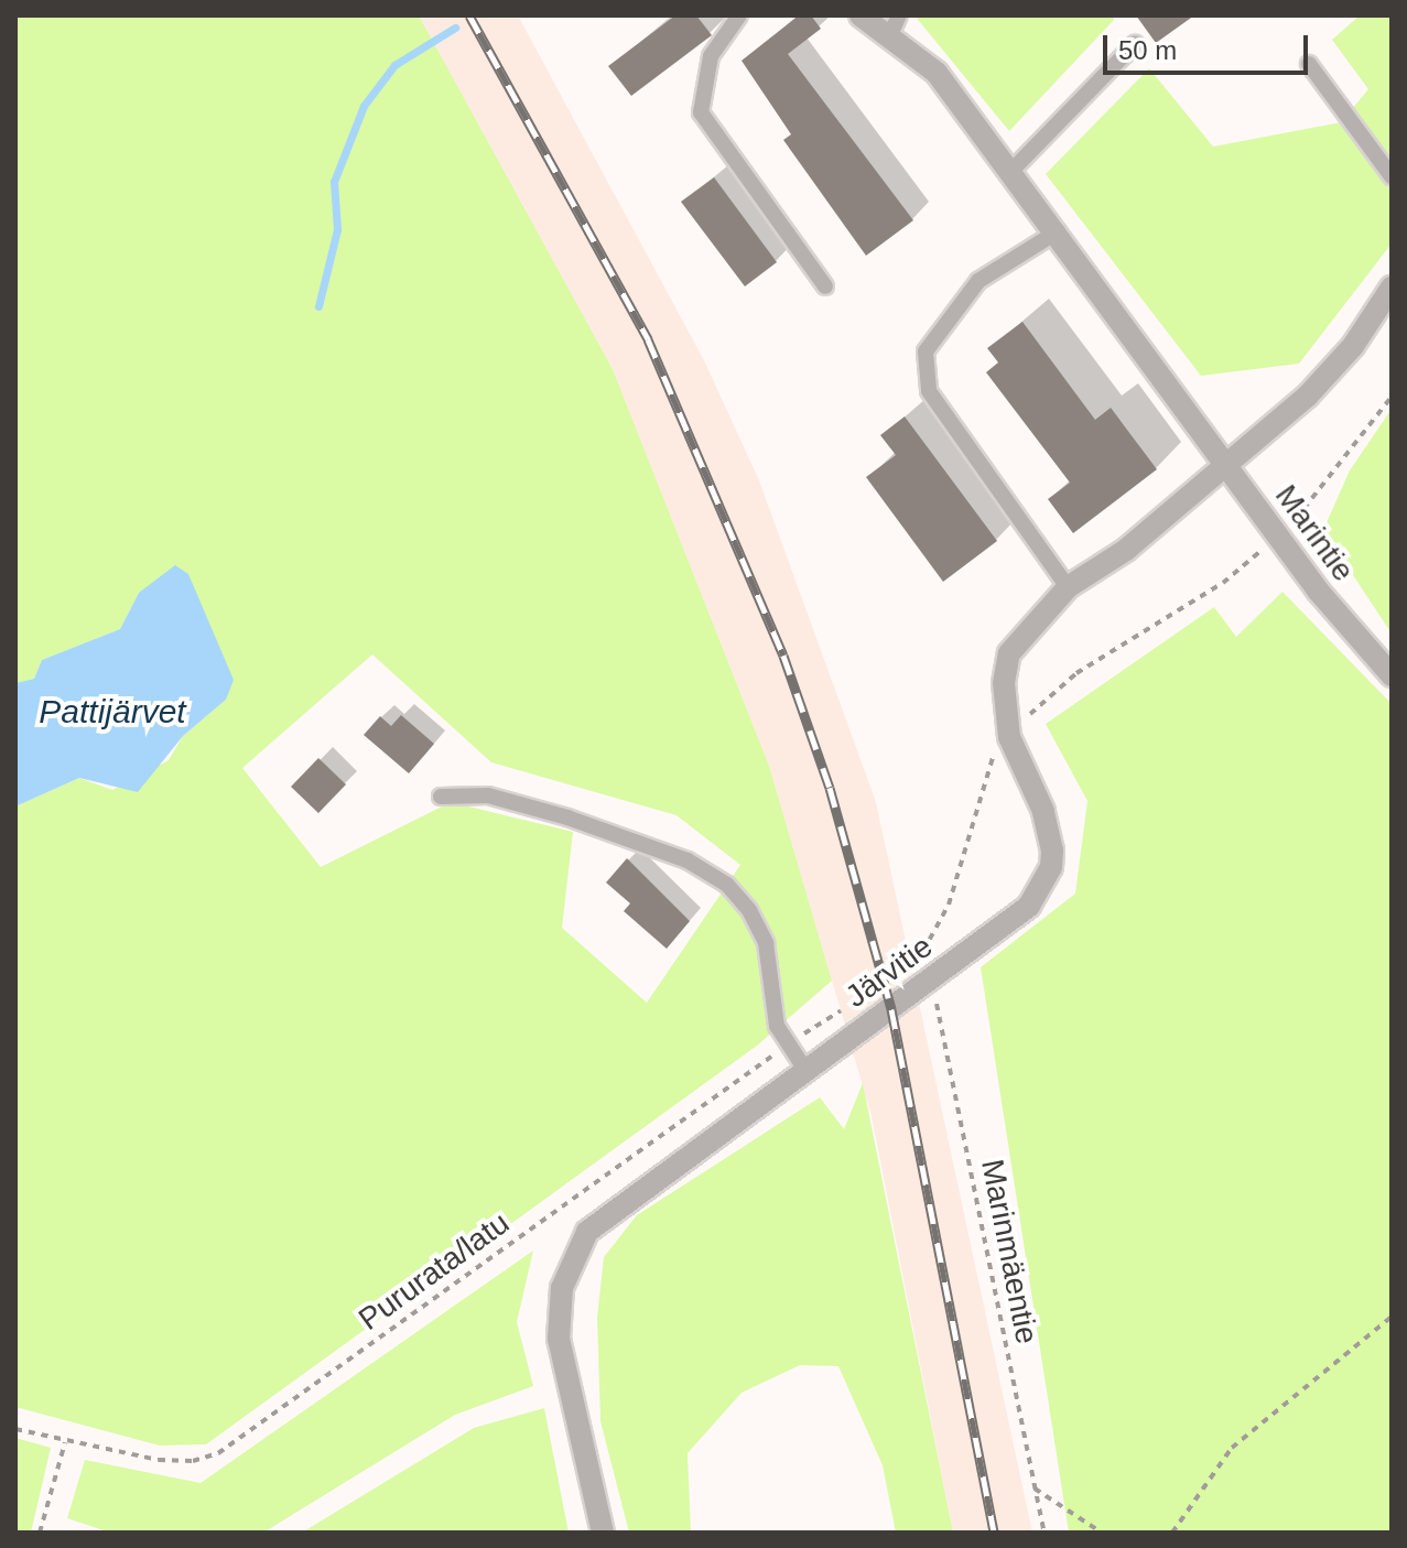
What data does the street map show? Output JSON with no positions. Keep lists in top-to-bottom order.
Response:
{
  "streets": {
    "street": ["Marintie", "Järvitie"],
    "path": ["Marinmäentie", "Pururata/latu"]
  },
  "crossings": [
    ["Marintie", "Järvitie"],
    ["Järvitie", "Marinmäentie"]
  ],
  "water": ["Pattijärvet"],
  "scale_bar": "50 m"
}
